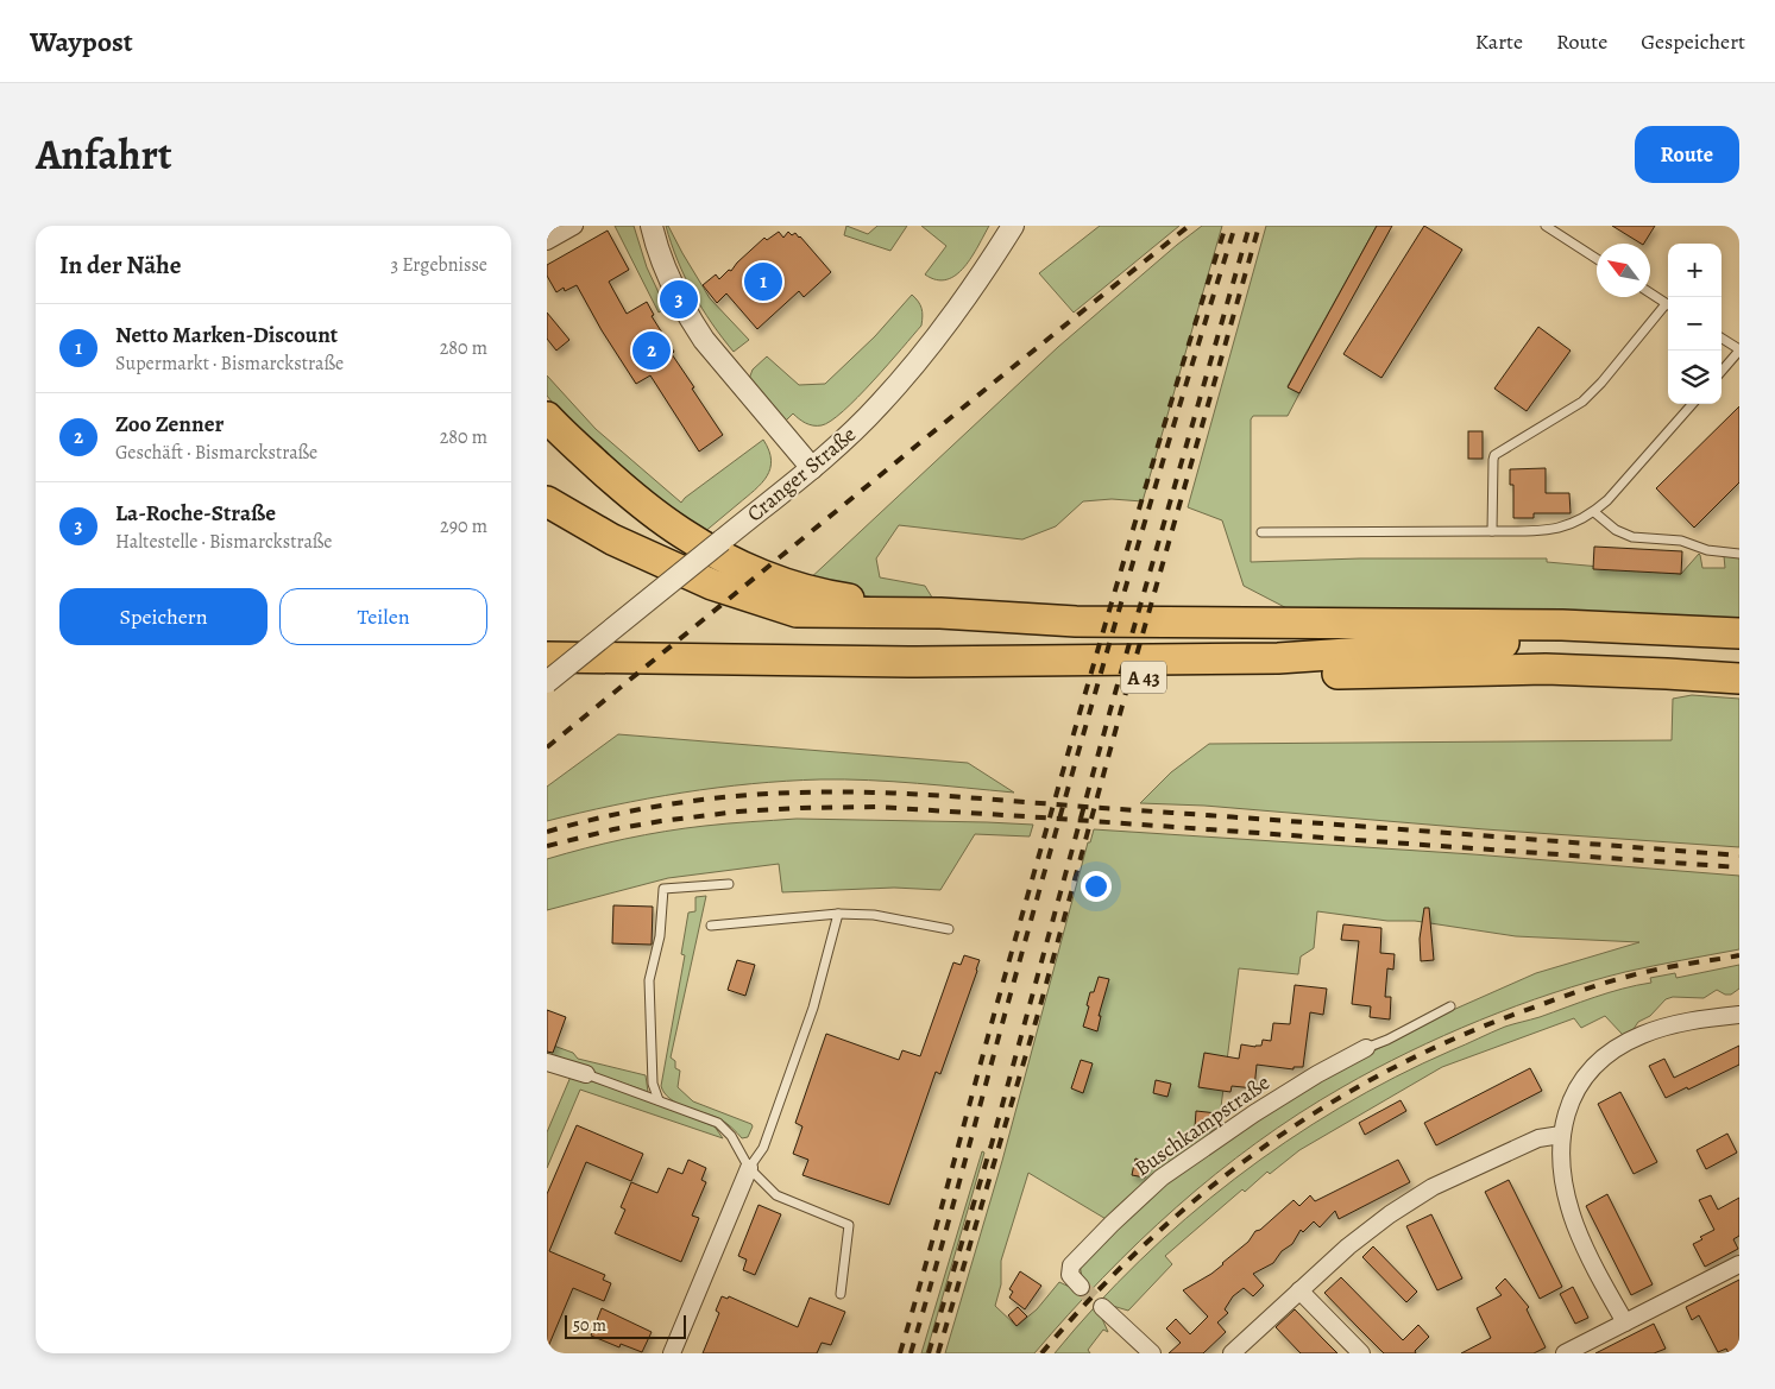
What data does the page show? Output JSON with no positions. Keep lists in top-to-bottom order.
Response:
{
  "streets": {
    "highway": ["A 43"],
    "street": ["Cranger Straße", "Buschkampstraße"]
  },
  "scale_bar": "50 m",
  "north": "top left",
  "page": {
    "header": "Waypost",
    "nav": ["Karte", "Route", "Gespeichert"],
    "title": "Anfahrt",
    "buttons": [
      "Route",
      ["Speichern", "Teilen"]
    ],
    "heading": ["In der Nähe", "3 Ergebnisse"],
    "map_buttons": ["+", "−"],
    "pins": ["1", "3", "2"],
    "list": [
      {
        "mark": "1",
        "name": "Netto Marken-Discount",
        "note": "Supermarkt · Bismarckstraße",
        "value": "280 m"
      },
      {
        "mark": "2",
        "name": "Zoo Zenner",
        "note": "Geschäft · Bismarckstraße",
        "value": "280 m"
      },
      {
        "mark": "3",
        "name": "La-Roche-Straße",
        "note": "Haltestelle · Bismarckstraße",
        "value": "290 m"
      }
    ],
    "scale": "50 m"
  }
}
